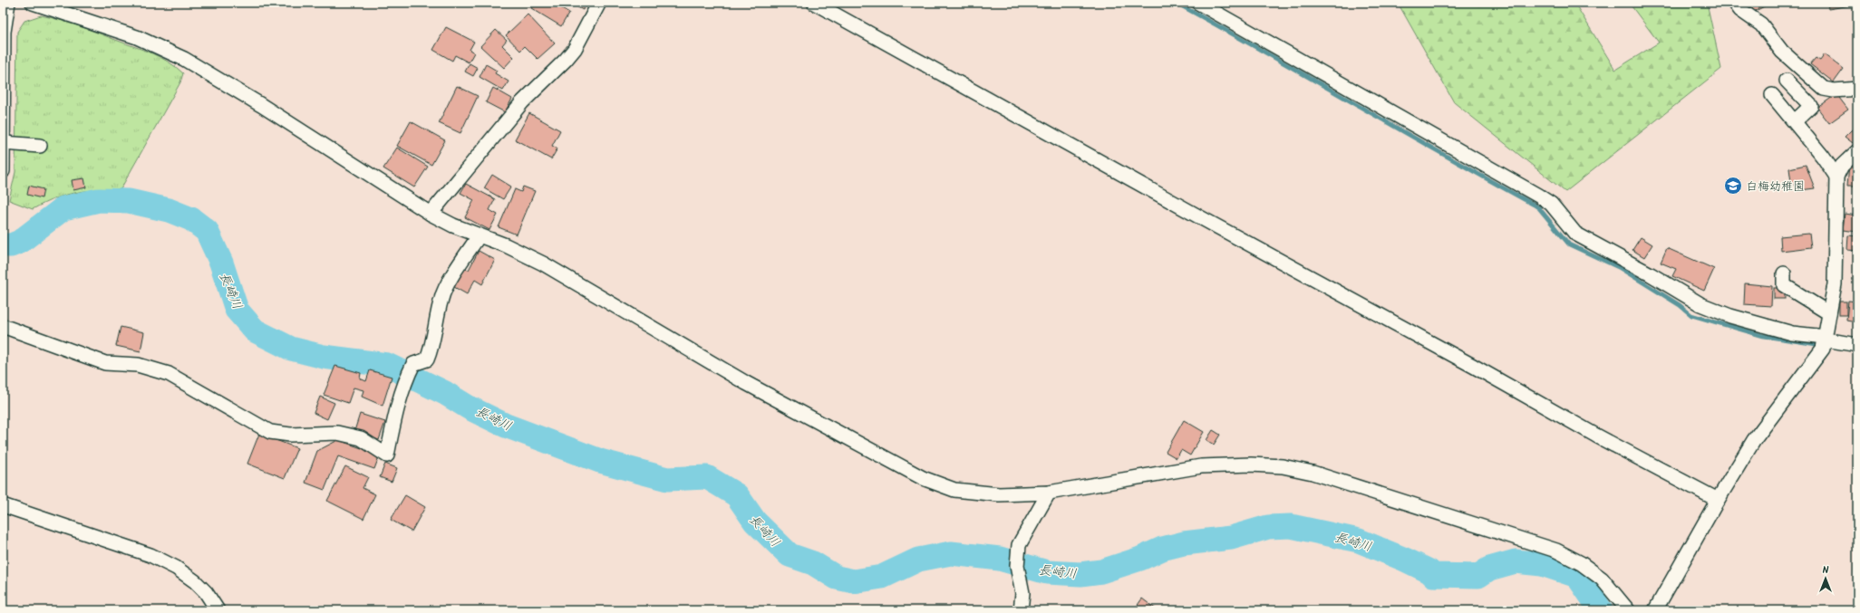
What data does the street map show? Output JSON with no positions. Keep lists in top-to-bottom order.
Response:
{
  "water": ["長崎川"],
  "places": {
    "school or university": ["白梅幼稚園"]
  },
  "north": "top"
}
